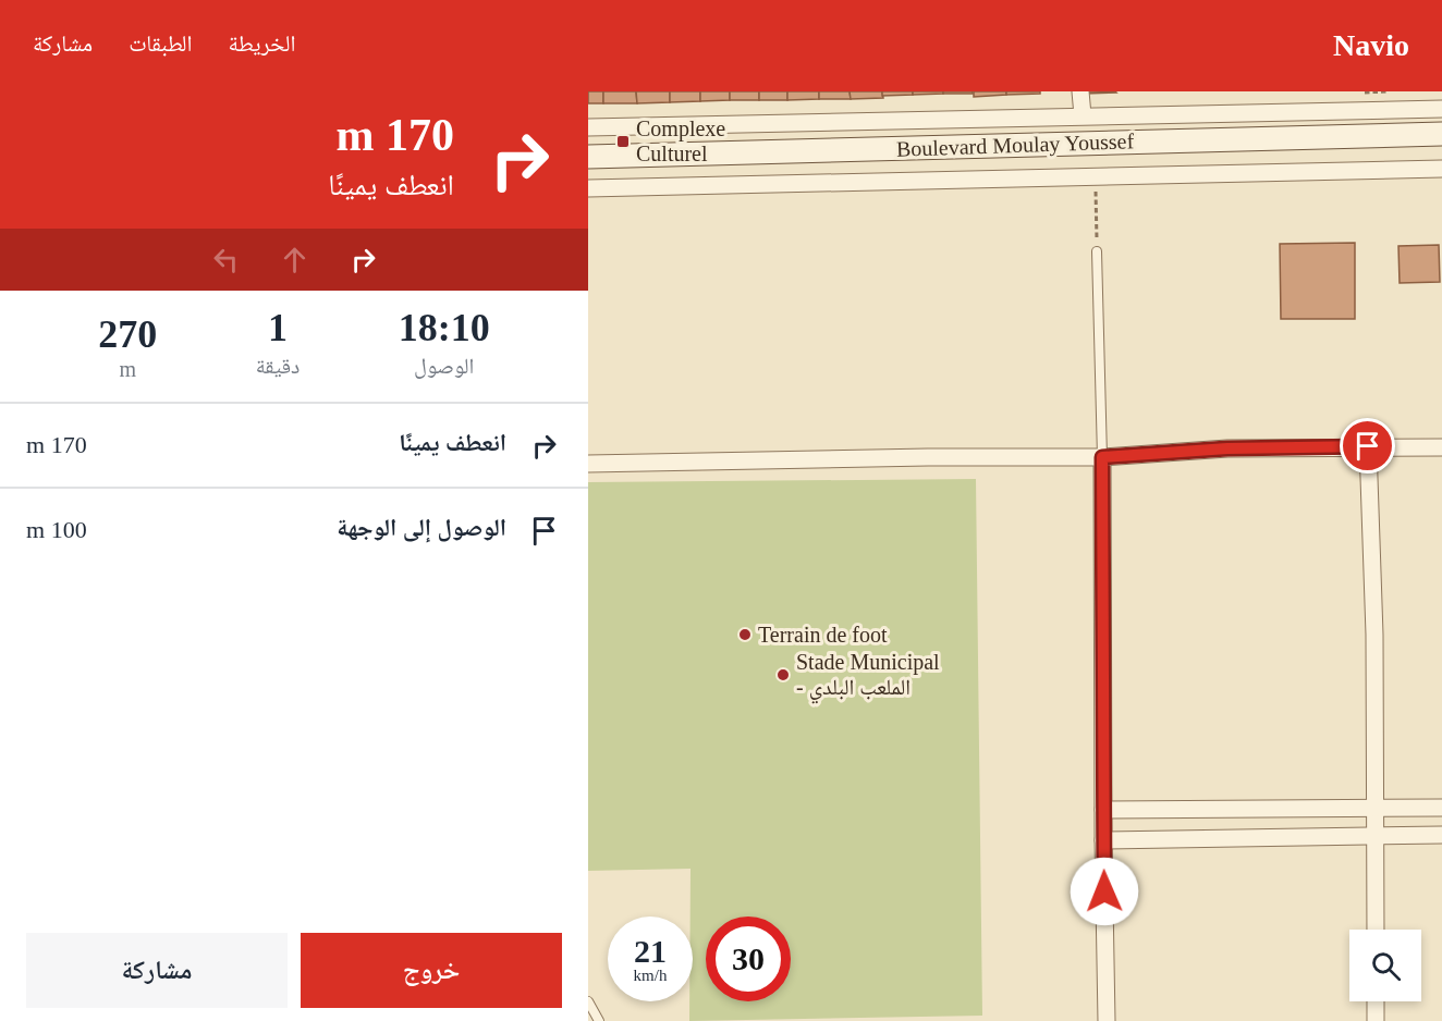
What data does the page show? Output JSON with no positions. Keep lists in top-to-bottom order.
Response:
{
  "streets": {
    "main road": ["Boulevard Moulay Youssef"]
  },
  "places": {
    "transit": ["Complexe Culturel"],
    "other": ["Terrain de foot", "Stade Municipal - الملعب البلدي"]
  },
  "page": {
    "header": "Navio",
    "nav": ["الخريطة", "الطبقات", "مشاركة"],
    "turn": ["170 m", "انعطف يمينًا"],
    "eta": [
      "18:10",
      "الوصول",
      "1",
      "دقيقة",
      "270",
      "m"
    ],
    "list": [
      {
        "name": "انعطف يمينًا",
        "value": "170 m"
      },
      {
        "name": "الوصول إلى الوجهة",
        "value": "100 m"
      }
    ],
    "speed": "21 km/h",
    "limit": "30",
    "buttons": ["خروج", "مشاركة"]
  }
}
